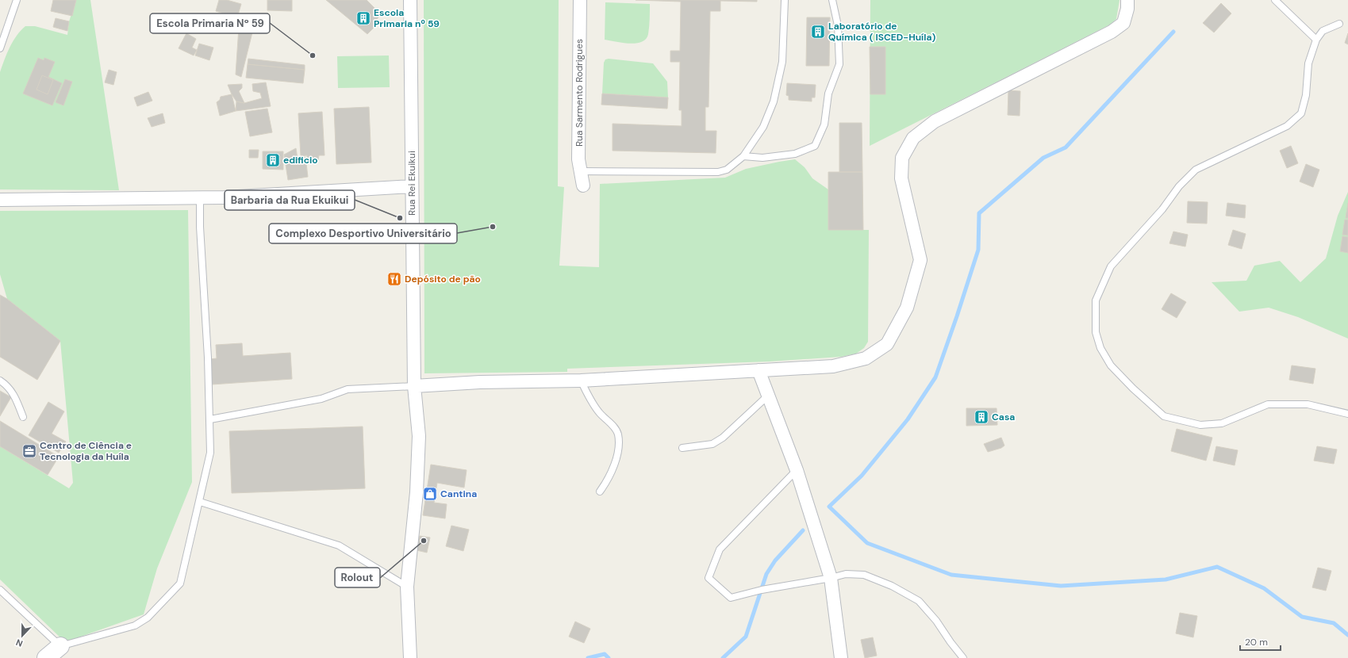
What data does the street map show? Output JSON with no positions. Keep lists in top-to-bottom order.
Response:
{
  "streets": {
    "street": ["Rua Sarmento Rodrigues", "Rua Rei Ekuikui"]
  },
  "places": {
    "building": [
      "Escola Primaria nº 59",
      "Laboratório de Química ( ISCED-Huíla)",
      "edificio",
      "Casa"
    ],
    "other": [
      "Escola Primaria Nº 59",
      "Barbaria da Rua Ekuikui",
      "Complexo Desportivo Universitário",
      "Rolout"
    ],
    "restaurant": ["Depósito de pão"],
    "office": ["Centro de Ciência e Tecnologia da Huíla"],
    "shop": ["Cantina"]
  },
  "scale_bar": "20 m",
  "north": "bottom"
}
